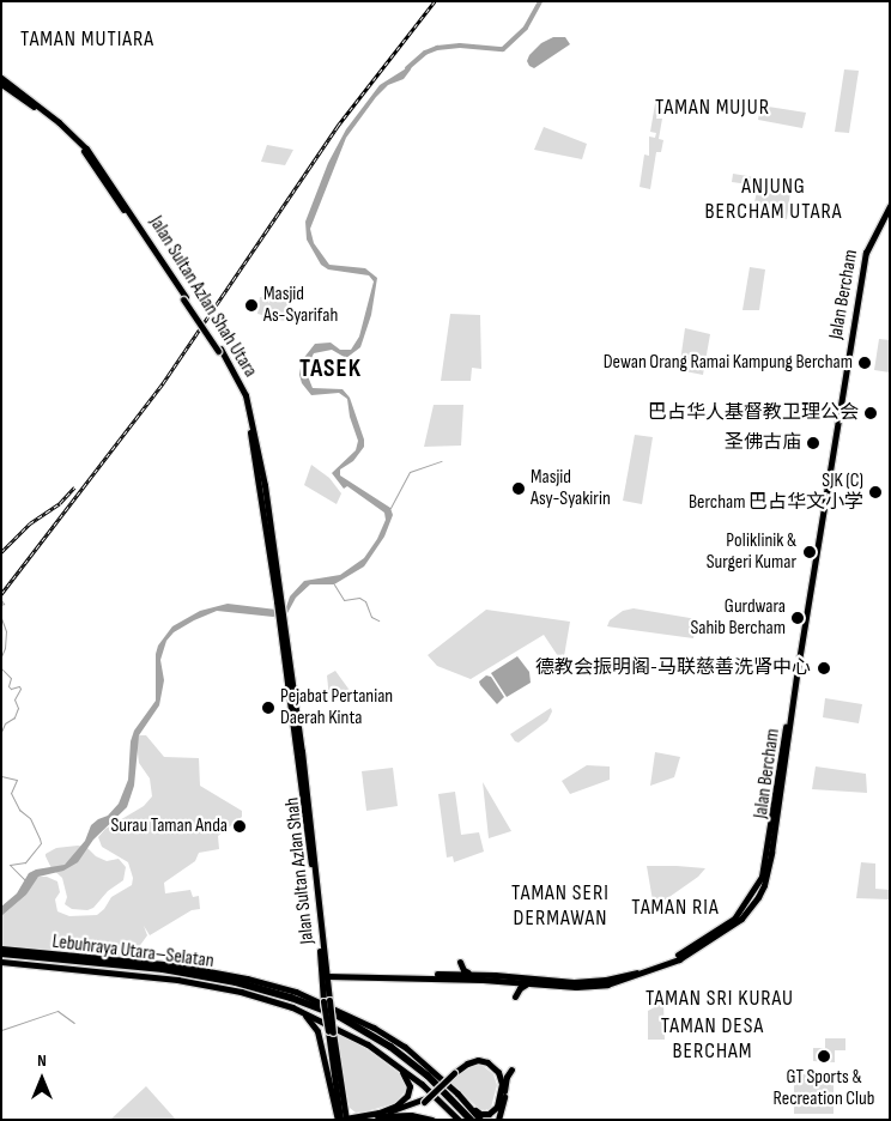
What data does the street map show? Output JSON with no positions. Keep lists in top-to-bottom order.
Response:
{
  "streets": {
    "highway": ["Lebuhraya Utara–Selatan"],
    "main road": ["Jalan Bercham", "Jalan Sultan Azlan Shah Utara", "Jalan Sultan Azlan Shah"]
  },
  "crossings": [
    ["Jalan Bercham", "Jalan Sultan Azlan Shah"],
    ["Jalan Sultan Azlan Shah Utara", "Jalan Sultan Azlan Shah"]
  ],
  "districts": [
    "TAMAN MUTIARA",
    "TAMAN MUJUR",
    "ANJUNG BERCHAM UTARA",
    "TASEK",
    "TAMAN SERI DERMAWAN",
    "TAMAN RIA",
    "TAMAN SRI KURAU",
    "TAMAN DESA BERCHAM"
  ],
  "places": [
    "Masjid As-Syarifah",
    "Dewan Orang Ramai Kampung Bercham",
    "巴占华人基督教卫理公会",
    "圣佛古庙",
    "Masjid Asy-Syakirin",
    "SJK (C) Bercham 巴占华文小学",
    "Poliklinik & Surgeri Kumar",
    "Gurdwara Sahib Bercham",
    "德教会振明阁-马联慈善洗肾中心",
    "Pejabat Pertanian Daerah Kinta",
    "Surau Taman Anda",
    "GT Sports & Recreation Club"
  ],
  "north": "top"
}
